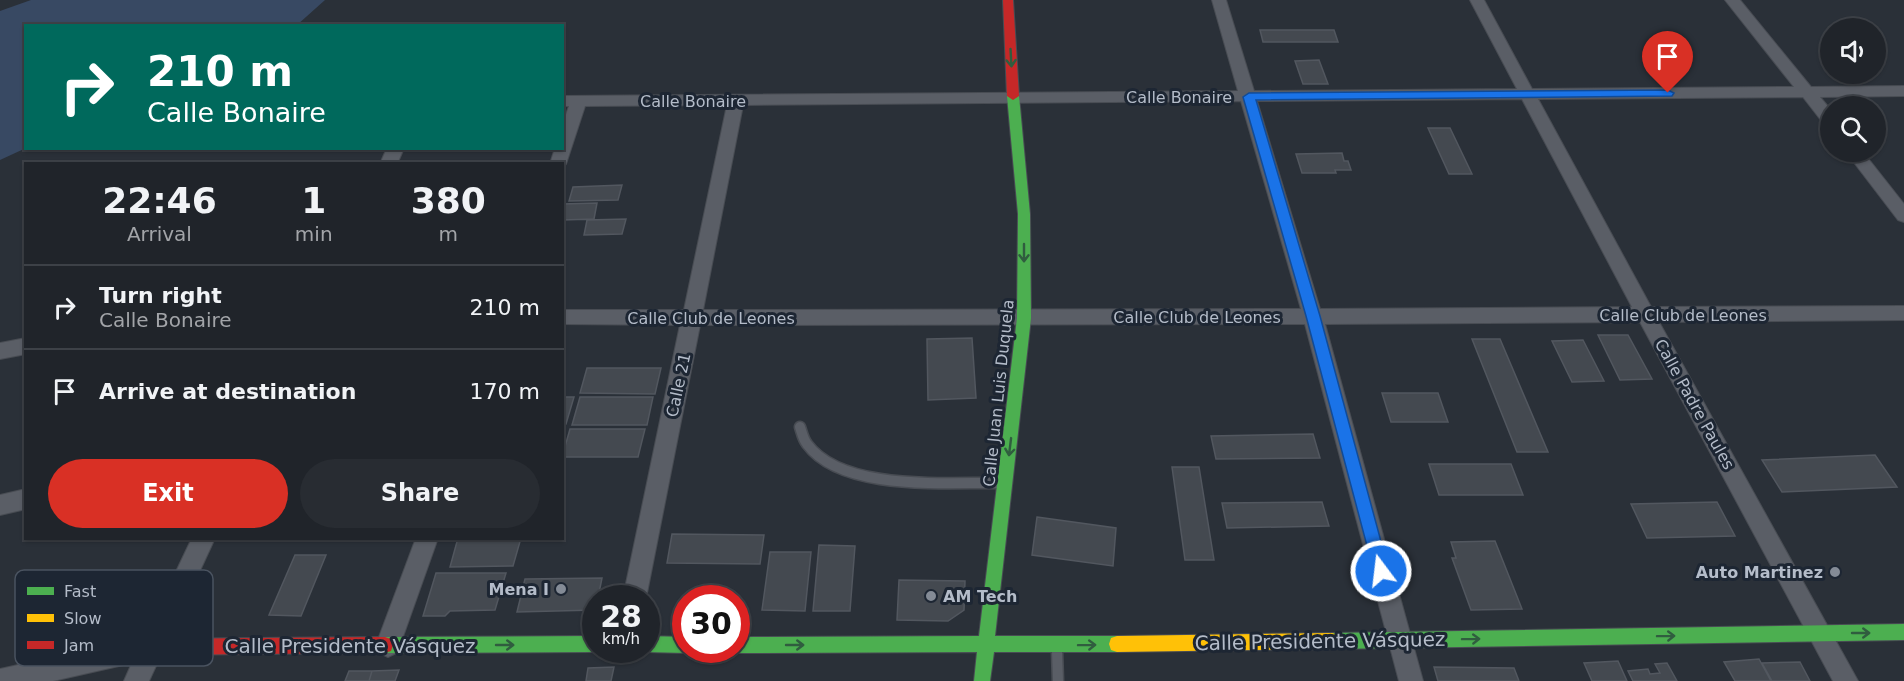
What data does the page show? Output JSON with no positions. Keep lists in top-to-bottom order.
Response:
{
  "streets": {
    "street": [
      "Calle Bonaire",
      "Calle Club de Leones",
      "Calle 21",
      "Calle Juan Luis Duquela",
      "Calle Padre Paules",
      "Calle Presidente Vásquez"
    ]
  },
  "crossings": [
    ["Calle Bonaire", "Calle 21"],
    ["Calle Bonaire", "Calle Juan Luis Duquela"],
    ["Calle Bonaire", "Calle Padre Paules"],
    ["Calle Club de Leones", "Calle 21"],
    ["Calle Club de Leones", "Calle Juan Luis Duquela"],
    ["Calle Club de Leones", "Calle Padre Paules"],
    ["Calle Juan Luis Duquela", "Calle Presidente Vásquez"],
    ["Calle Padre Paules", "Calle Presidente Vásquez"]
  ],
  "one_way": ["Calle Juan Luis Duquela", "Calle Presidente Vásquez"],
  "places": ["Auto Martinez", "Mena I", "AM Tech"],
  "legend": ["Fast", "Slow", "Jam"],
  "page": {
    "turn": ["210 m", "Calle Bonaire"],
    "eta": [
      "22:46",
      "Arrival",
      "1",
      "min",
      "380",
      "m"
    ],
    "list": [
      {
        "name": "Turn right",
        "note": "Calle Bonaire",
        "value": "210 m"
      },
      {
        "name": "Arrive at destination",
        "value": "170 m"
      }
    ],
    "buttons": ["Exit", "Share"],
    "speed": "28 km/h",
    "limit": "30"
  }
}
